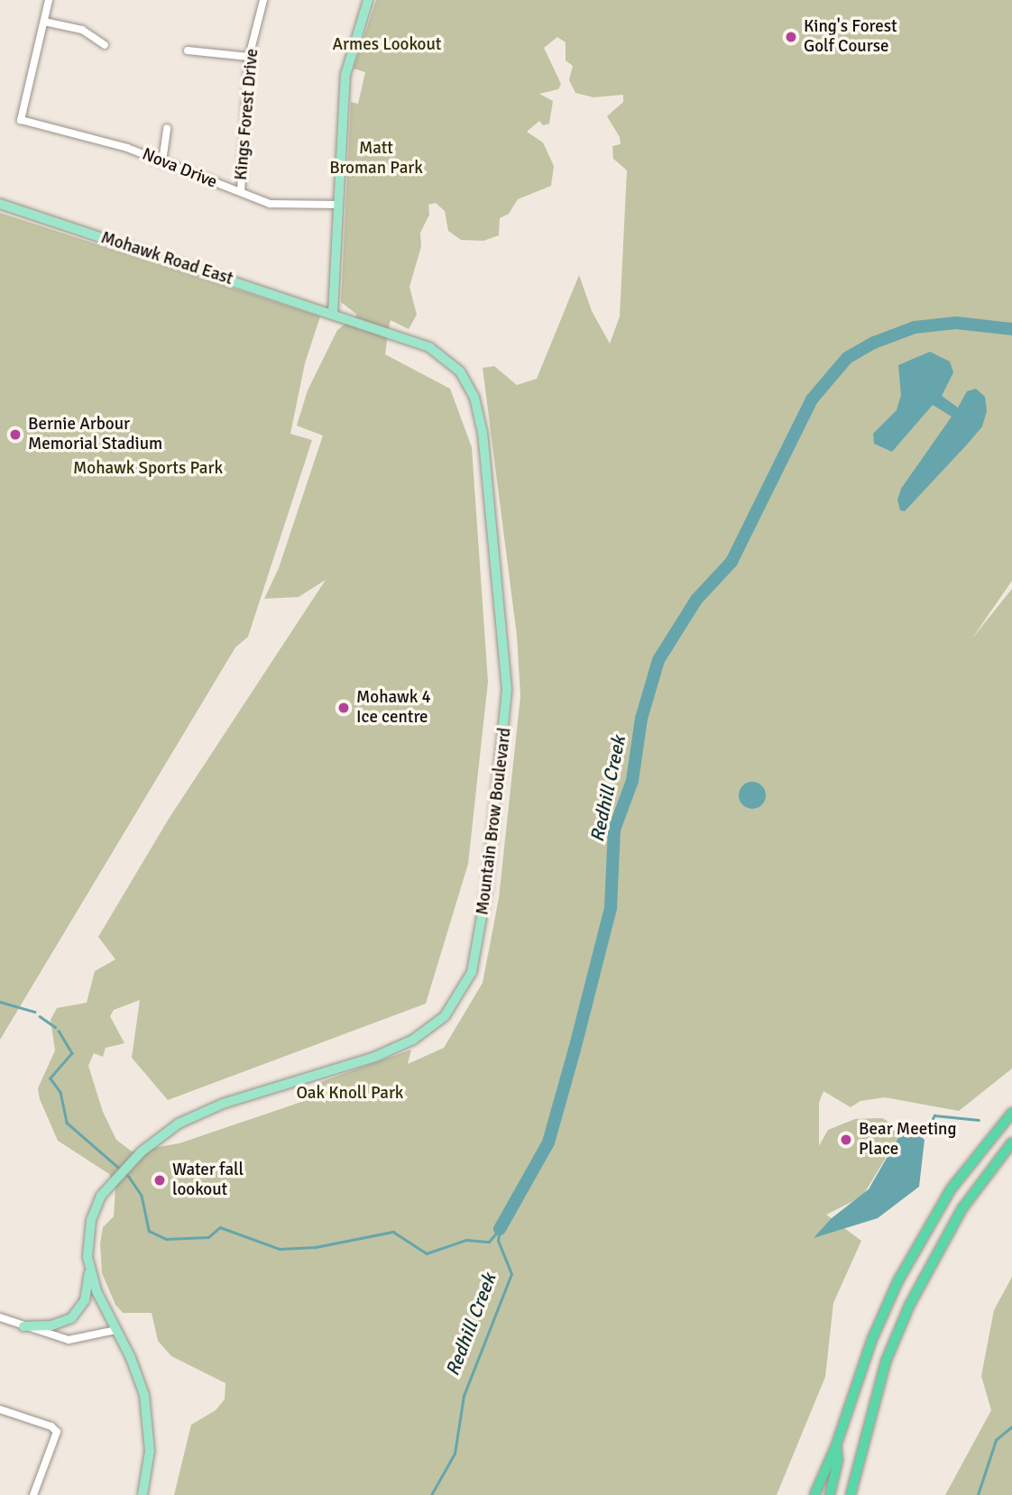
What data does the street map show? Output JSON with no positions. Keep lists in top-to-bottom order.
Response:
{
  "streets": {
    "main road": ["Mohawk Road East", "Mountain Brow Boulevard"],
    "street": ["Kings Forest Drive", "Nova Drive"]
  },
  "crossings": [
    ["Kings Forest Drive", "Nova Drive"],
    ["Mohawk Road East", "Mountain Brow Boulevard"]
  ],
  "water": ["Redhill Creek"],
  "parks": [
    "Armes Lookout",
    "Matt Broman Park",
    "Mohawk Sports Park",
    "Oak Knoll Park"
  ],
  "places": [
    "King's Forest Golf Course",
    "Bernie Arbour Memorial Stadium",
    "Mohawk 4 Ice centre",
    "Bear Meeting Place",
    "Water fall lookout"
  ]
}
